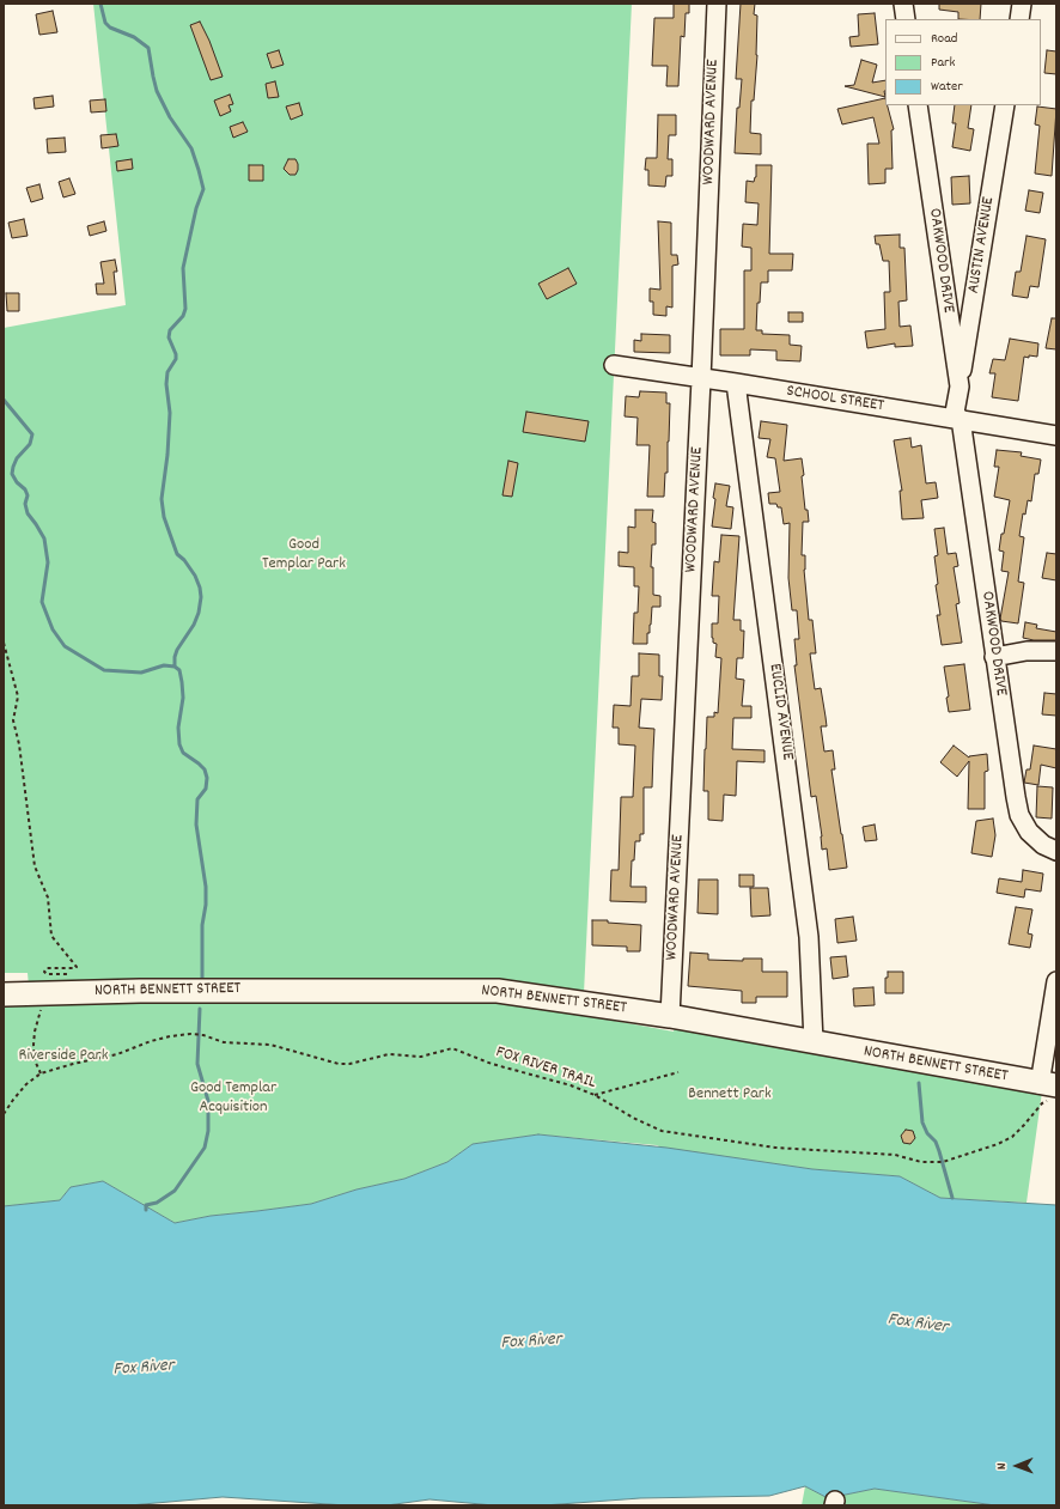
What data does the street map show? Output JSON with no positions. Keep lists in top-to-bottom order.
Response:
{
  "streets": {
    "main road": ["NORTH BENNETT STREET"],
    "street": [
      "WOODWARD AVENUE",
      "AUSTIN AVENUE",
      "OAKWOOD DRIVE",
      "SCHOOL STREET",
      "EUCLID AVENUE"
    ],
    "path": ["FOX RIVER TRAIL"]
  },
  "crossings": [
    ["WOODWARD AVENUE", "SCHOOL STREET"],
    ["WOODWARD AVENUE", "NORTH BENNETT STREET"],
    ["AUSTIN AVENUE", "OAKWOOD DRIVE"],
    ["OAKWOOD DRIVE", "SCHOOL STREET"],
    ["SCHOOL STREET", "EUCLID AVENUE"],
    ["EUCLID AVENUE", "NORTH BENNETT STREET"],
    ["NORTH BENNETT STREET", "FOX RIVER TRAIL"]
  ],
  "water": ["Fox River"],
  "parks": [
    "Good Templar Park",
    "Riverside Park",
    "Good Templar Acquisition",
    "Bennett Park"
  ],
  "legend": ["Road", "Park", "Water"],
  "north": "left"
}
